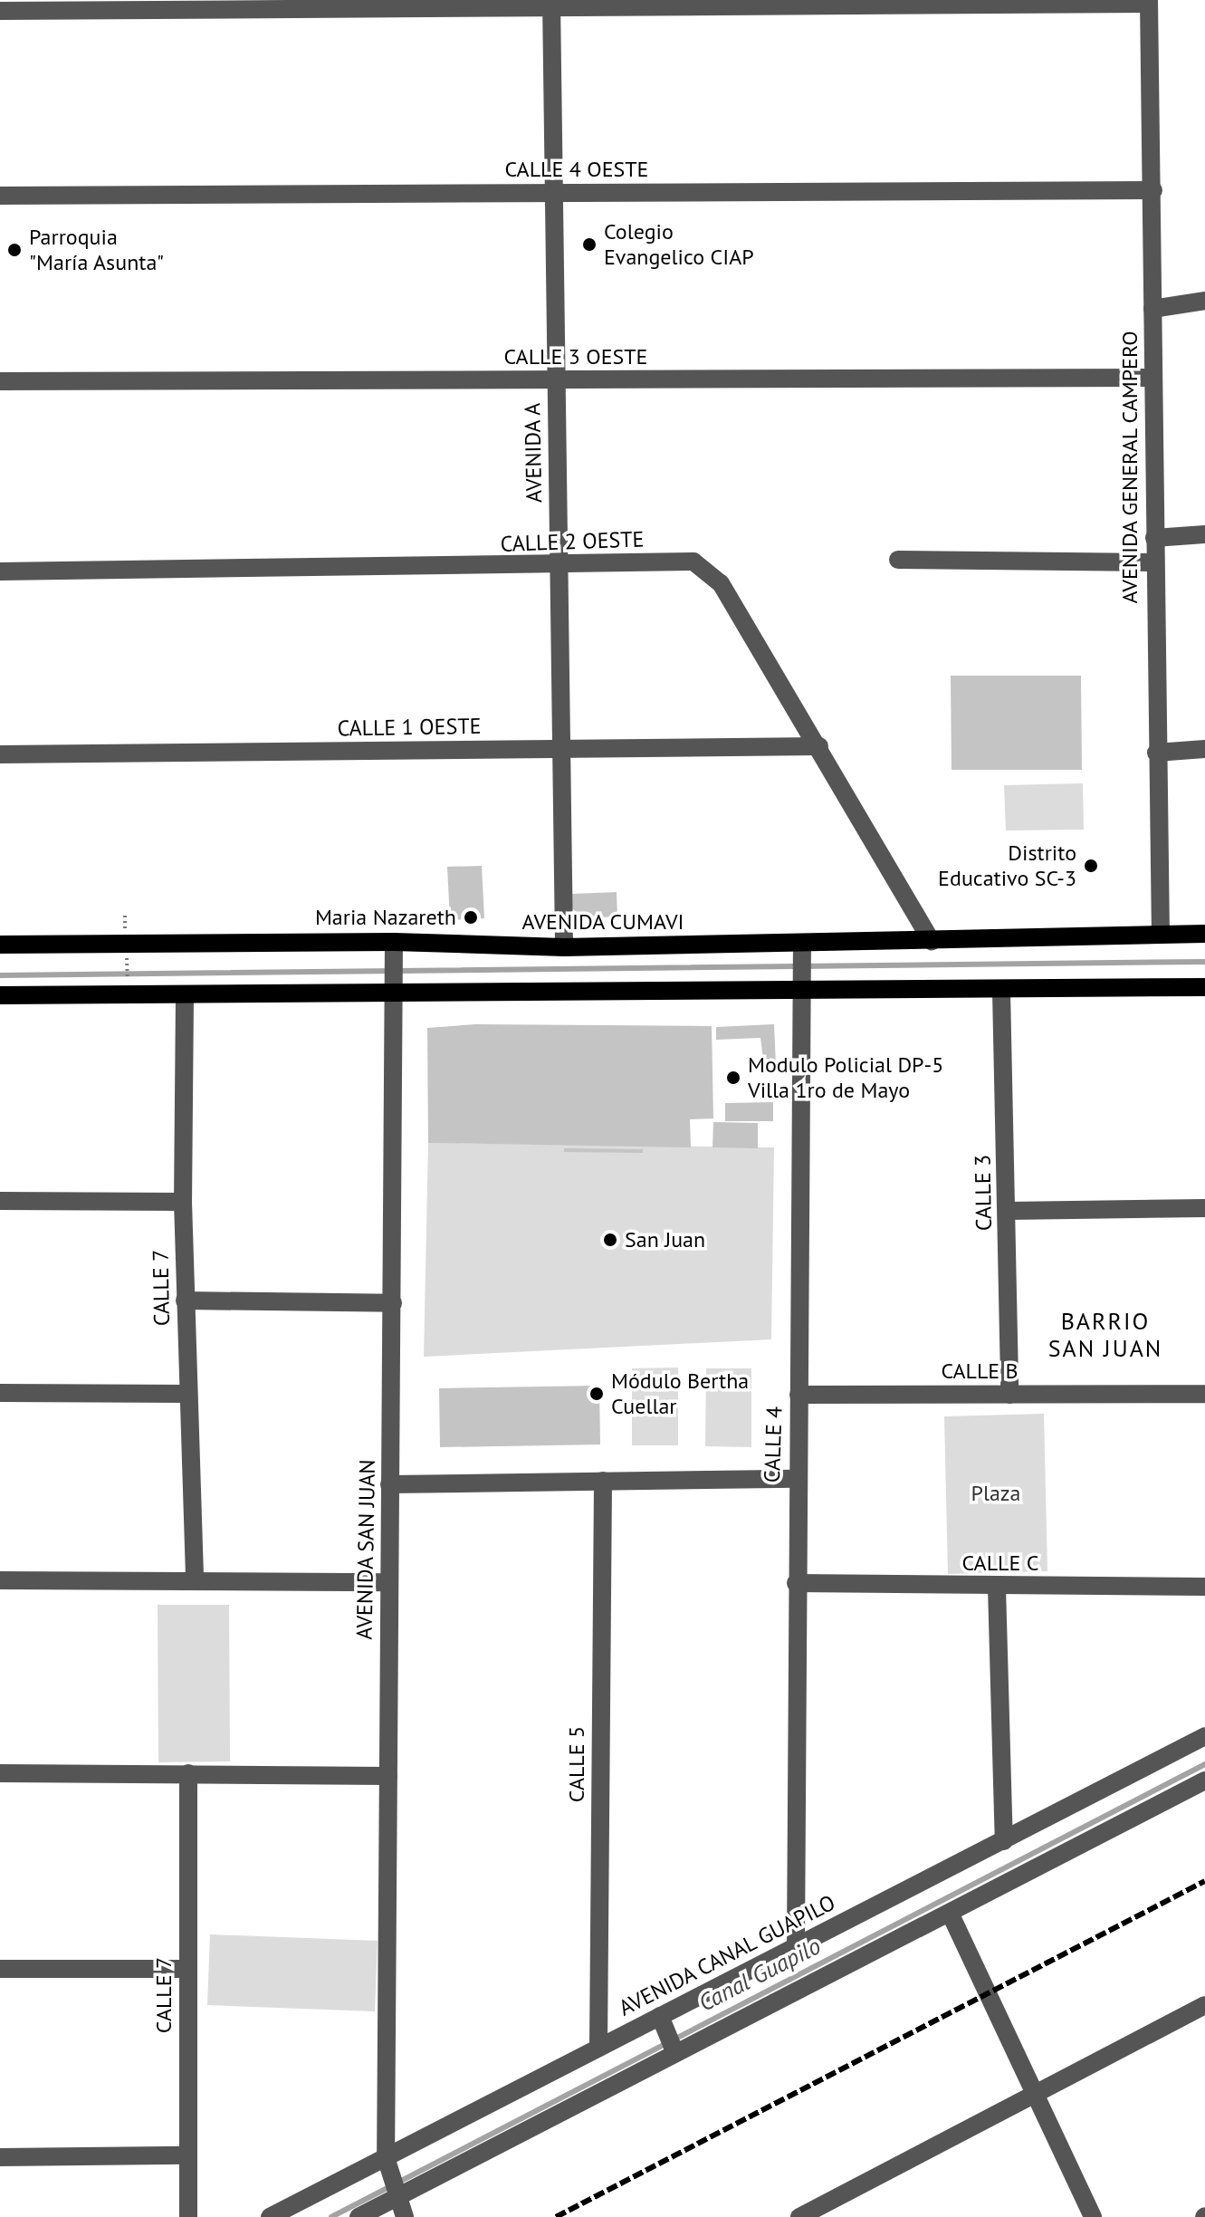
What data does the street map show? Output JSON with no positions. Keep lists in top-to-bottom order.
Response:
{
  "streets": {
    "main road": ["AVENIDA CUMAVI"],
    "street": [
      "CALLE 4 OESTE",
      "CALLE 3 OESTE",
      "AVENIDA A",
      "AVENIDA GENERAL CAMPERO",
      "CALLE 2 OESTE",
      "CALLE 1 OESTE",
      "CALLE 3",
      "CALLE 7",
      "CALLE B",
      "CALLE 4",
      "AVENIDA SAN JUAN",
      "CALLE C",
      "CALLE 5",
      "AVENIDA CANAL GUAPILO"
    ]
  },
  "crossings": [
    ["CALLE 4 OESTE", "AVENIDA A"],
    ["CALLE 4 OESTE", "AVENIDA GENERAL CAMPERO"],
    ["CALLE 3 OESTE", "AVENIDA A"],
    ["CALLE 3 OESTE", "AVENIDA GENERAL CAMPERO"],
    ["AVENIDA A", "CALLE 2 OESTE"],
    ["AVENIDA A", "CALLE 1 OESTE"],
    ["AVENIDA A", "AVENIDA CUMAVI"],
    ["AVENIDA GENERAL CAMPERO", "AVENIDA CUMAVI"],
    ["CALLE 2 OESTE", "CALLE 1 OESTE"],
    ["CALLE 2 OESTE", "AVENIDA CUMAVI"],
    ["AVENIDA CUMAVI", "CALLE 3"],
    ["AVENIDA CUMAVI", "CALLE 7"],
    ["AVENIDA CUMAVI", "CALLE 4"],
    ["AVENIDA CUMAVI", "AVENIDA SAN JUAN"],
    ["CALLE 3", "CALLE B"],
    ["CALLE B", "CALLE 4"],
    ["CALLE 4", "CALLE C"],
    ["CALLE 4", "AVENIDA CANAL GUAPILO"],
    ["AVENIDA SAN JUAN", "AVENIDA CANAL GUAPILO"],
    ["CALLE 5", "AVENIDA CANAL GUAPILO"]
  ],
  "districts": ["BARRIO SAN JUAN"],
  "water": ["Canal Guapilo"],
  "parks": ["Plaza"],
  "places": [
    "Colegio Evangelico CIAP",
    "Parroquia \"María Asunta\"",
    "Distrito Educativo SC-3",
    "Maria Nazareth",
    "Modulo Policial DP-5 Villa 1ro de Mayo",
    "San Juan",
    "Módulo Bertha Cuellar"
  ]
}
